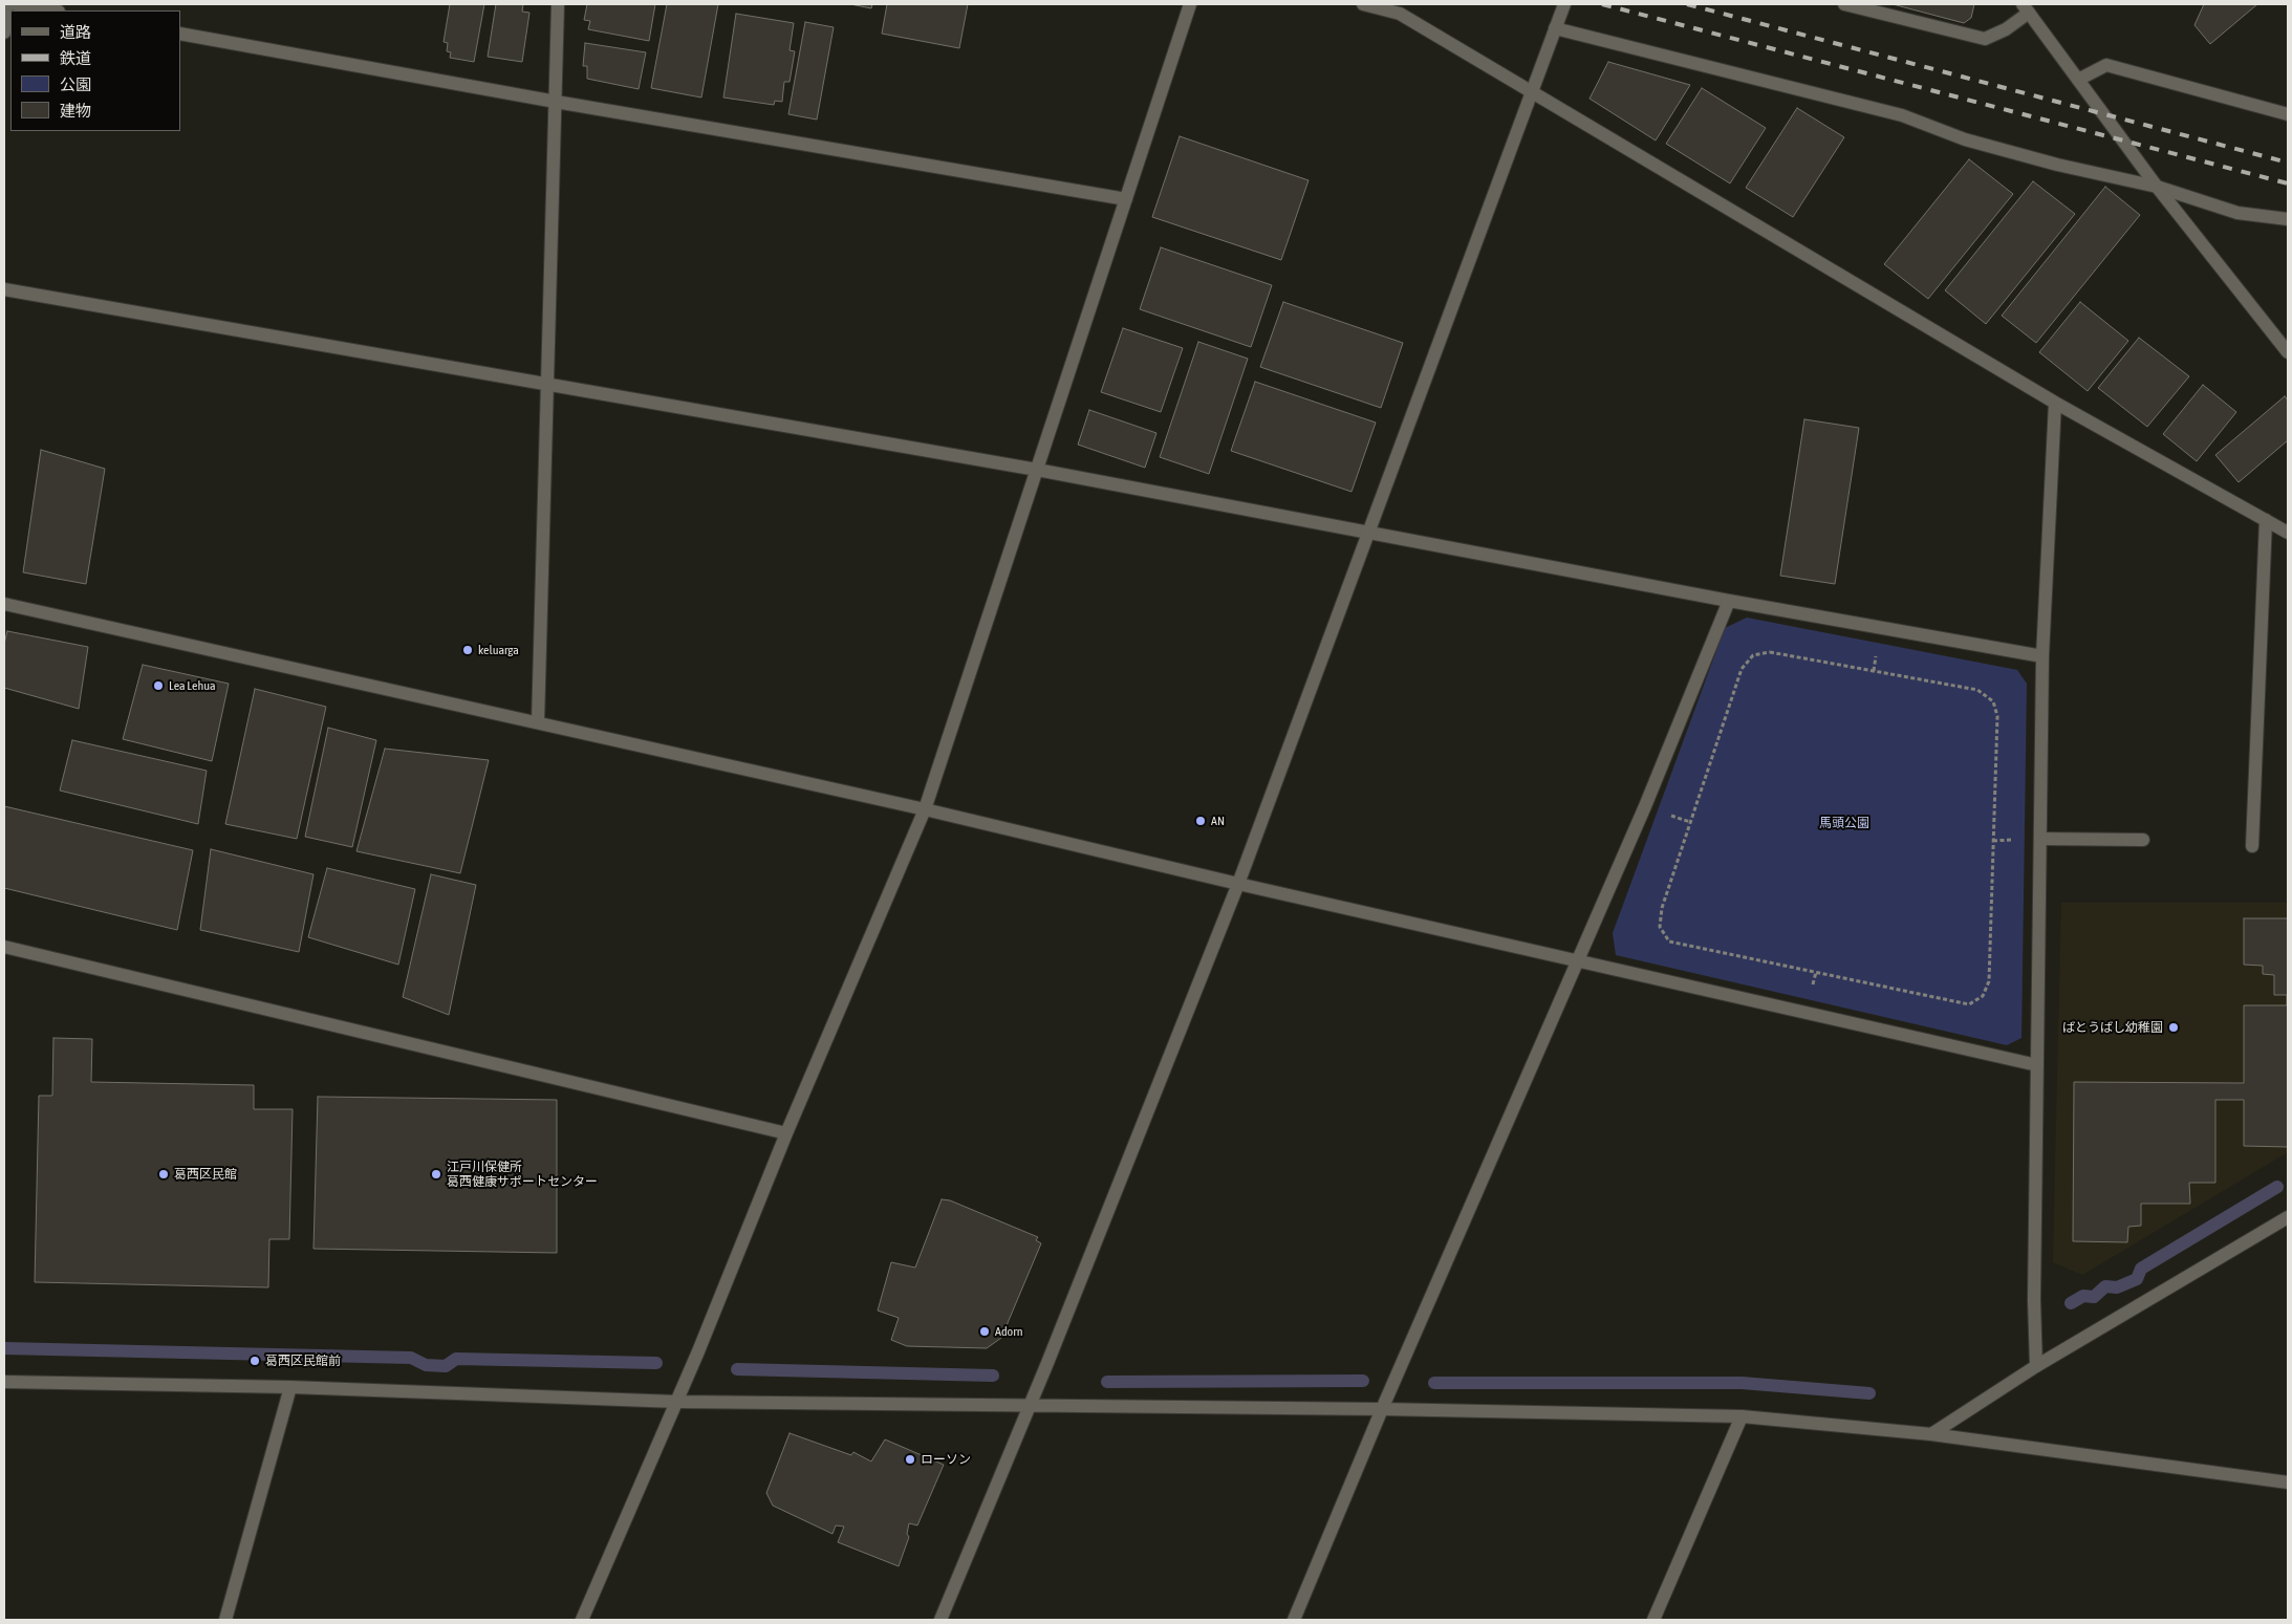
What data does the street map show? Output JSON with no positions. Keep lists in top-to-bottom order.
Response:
{
  "parks": ["馬頭公園"],
  "places": [
    "keluarga",
    "Lea Lehua",
    "AN",
    "ばとうばし幼稚園",
    "葛西区民館",
    "江戸川保健所 葛西健康サポートセンター",
    "Adorn",
    "葛西区民館前",
    "ローソン"
  ],
  "legend": [
    "道路",
    "鉄道",
    "公園",
    "建物"
  ]
}
